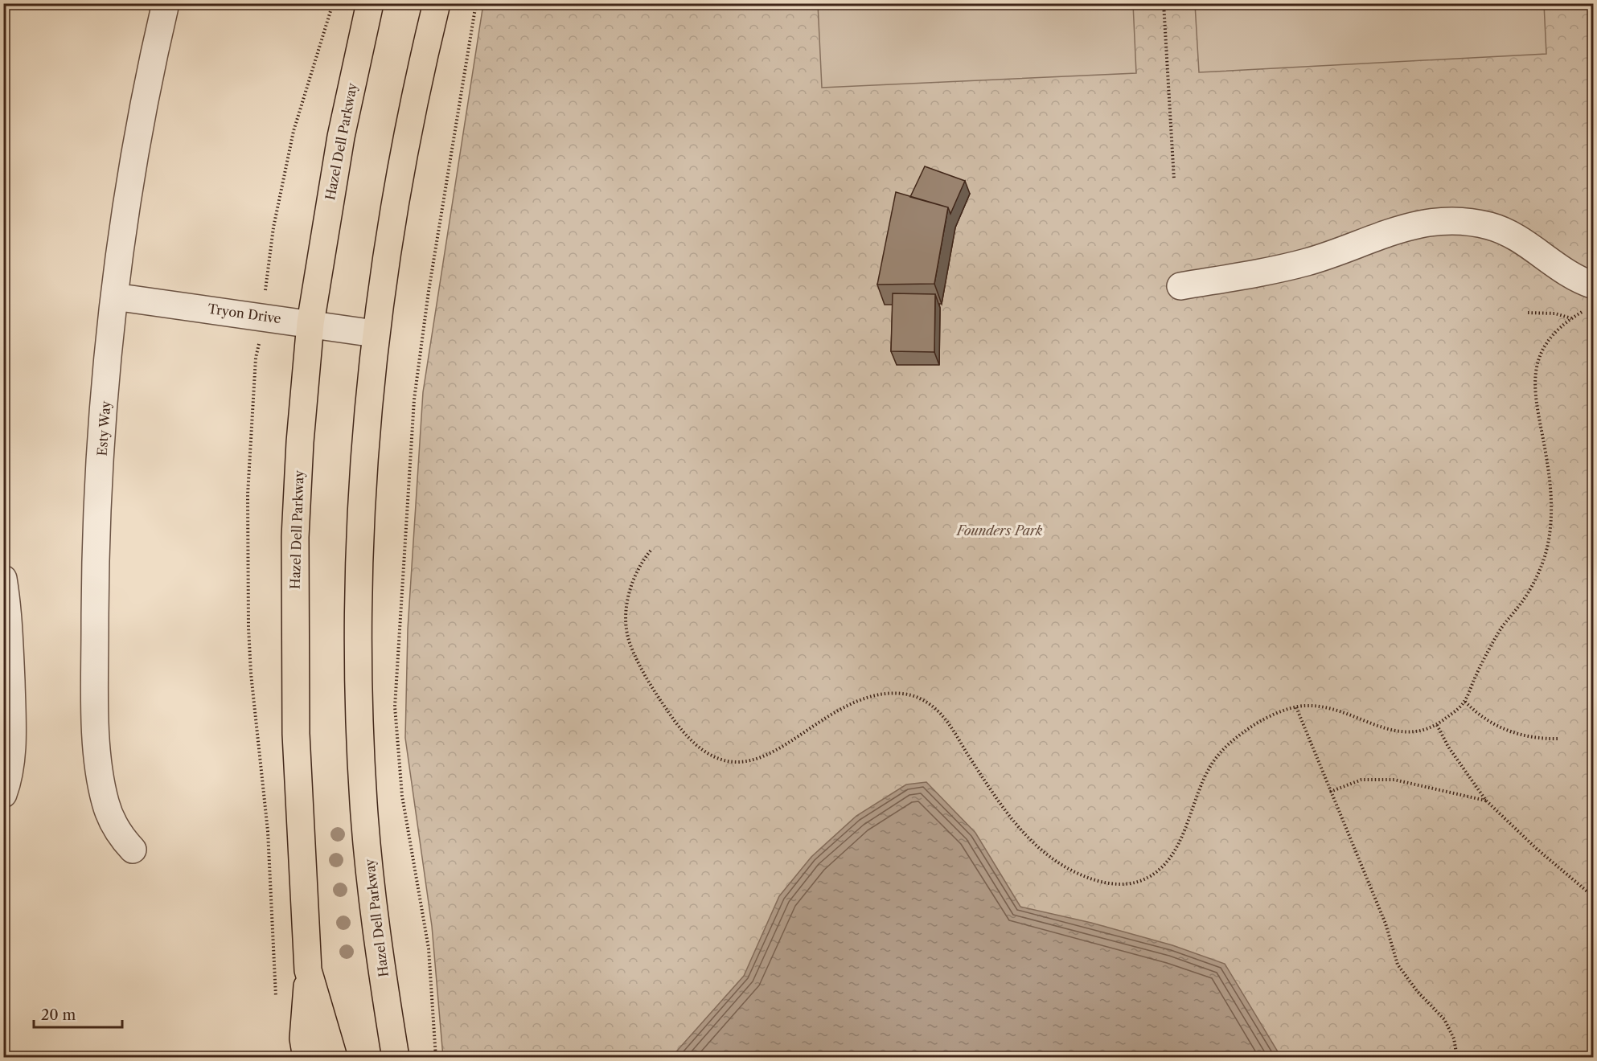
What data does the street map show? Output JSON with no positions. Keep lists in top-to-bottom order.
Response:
{
  "streets": {
    "main road": ["Hazel Dell Parkway"],
    "street": ["Tryon Drive", "Esty Way"]
  },
  "crossings": [
    ["Hazel Dell Parkway", "Tryon Drive"],
    ["Tryon Drive", "Esty Way"]
  ],
  "parks": ["Founders Park"],
  "scale_bar": "20 m"
}
